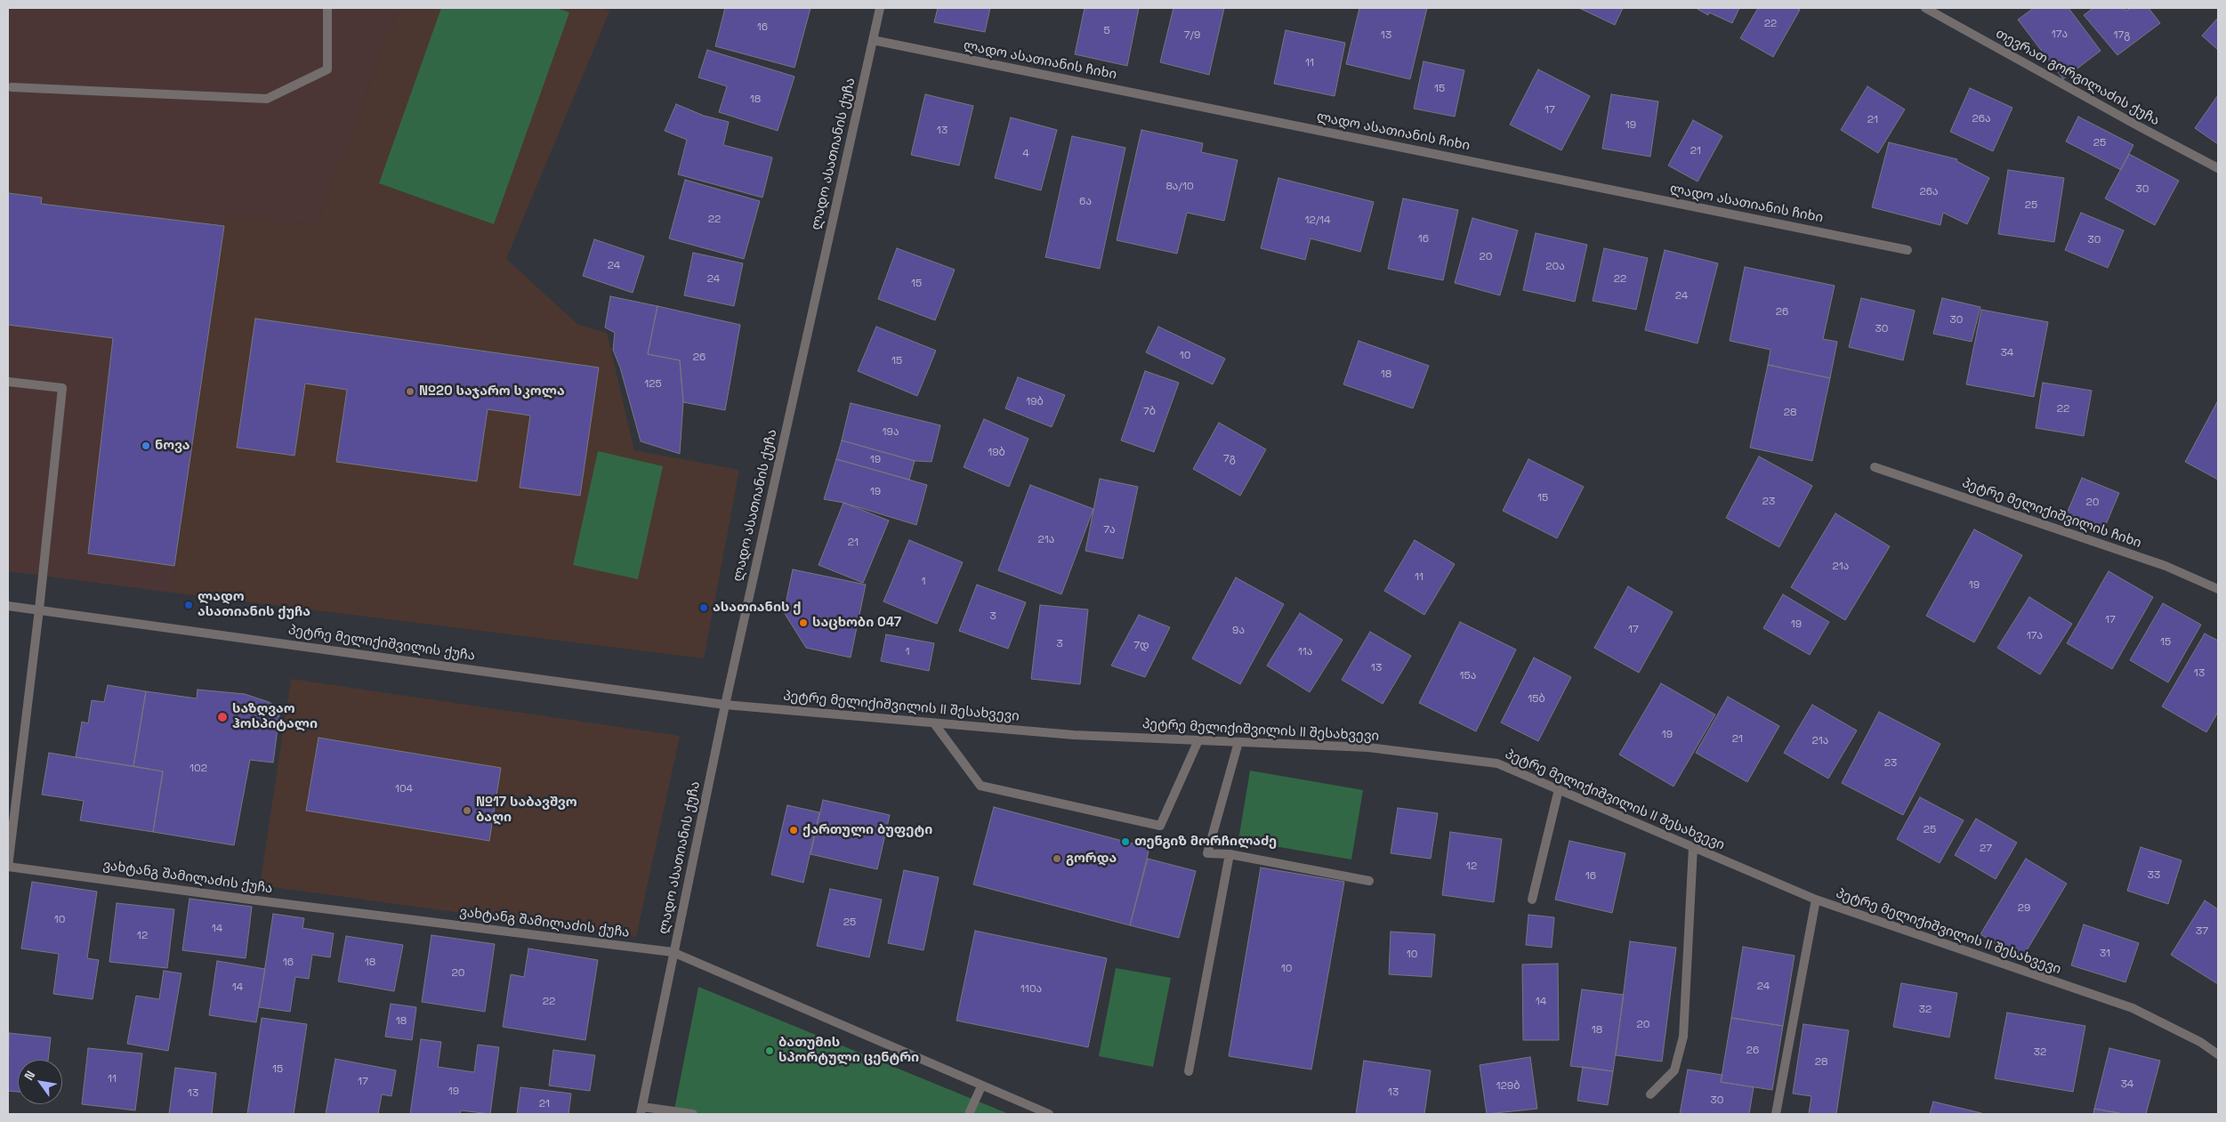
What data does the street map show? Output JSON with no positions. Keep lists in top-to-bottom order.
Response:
{
  "streets": {
    "street": [
      "ლადო ასათიანის ჩიხი",
      "თევრათ გორგილაძის ქუჩა",
      "ლადო ასათიანის ქუჩა",
      "პეტრე მელიქიშვილის ჩიხი",
      "პეტრე მელიქიშვილის ქუჩა",
      "პეტრე მელიქიშვილის II შესახვევი",
      "ვახტანგ შამილაძის ქუჩა"
    ]
  },
  "crossings": [
    ["ლადო ასათიანის ჩიხი", "ლადო ასათიანის ქუჩა"],
    ["ლადო ასათიანის ქუჩა", "პეტრე მელიქიშვილის ქუჩა"],
    ["ლადო ასათიანის ქუჩა", "პეტრე მელიქიშვილის II შესახვევი"],
    ["ლადო ასათიანის ქუჩა", "ვახტანგ შამილაძის ქუჩა"],
    ["პეტრე მელიქიშვილის ქუჩა", "პეტრე მელიქიშვილის II შესახვევი"]
  ],
  "places": [
    "№20 საჯარო სკოლა",
    "ნოვა",
    "ლადო ასათიანის ქუჩა",
    "ასათიანის ქ",
    "საცხობი 047",
    "საზღვაო ჰოსპიტალი",
    "№17 საბავშვო ბაღი",
    "ქართული ბუფეტი",
    "თენგიზ მორჩილაძე",
    "გორდა",
    "ბათუმის სპორტული ცენტრი"
  ],
  "house_numbers": [
    "22",
    "16",
    "5",
    "17ა",
    "7/9",
    "13",
    "17გ",
    "11",
    "15",
    "18",
    "17",
    "26ა",
    "21",
    "19",
    "13",
    "25",
    "21",
    "4",
    "8ა/10",
    "30",
    "26ა",
    "6ა",
    "25",
    "22",
    "12/14",
    "16",
    "30",
    "20",
    "24",
    "20ა",
    "24",
    "22",
    "15",
    "24",
    "26",
    "30",
    "30",
    "34",
    "10",
    "26",
    "15",
    "18",
    "125",
    "19ბ",
    "22",
    "7ბ",
    "28",
    "19ა",
    "19ბ",
    "7გ",
    "19",
    "19",
    "15",
    "23",
    "20",
    "7ა",
    "21ა",
    "21",
    "21ა",
    "11",
    "1",
    "19",
    "3",
    "17",
    "19",
    "17",
    "9ა",
    "17ა",
    "15",
    "3",
    "7დ",
    "1",
    "11ა",
    "13",
    "13",
    "15ა",
    "15ბ",
    "19",
    "21",
    "21ა",
    "23",
    "102",
    "104",
    "25",
    "27",
    "12",
    "33",
    "16",
    "29",
    "10",
    "25",
    "14",
    "37",
    "12",
    "31",
    "10",
    "16",
    "18",
    "10",
    "20",
    "24",
    "14",
    "110ა",
    "22",
    "14",
    "32",
    "18",
    "20",
    "18",
    "26",
    "32",
    "28",
    "15",
    "11",
    "17",
    "34",
    "129ბ",
    "19",
    "13",
    "13",
    "30",
    "21"
  ],
  "north": "top left"
}
